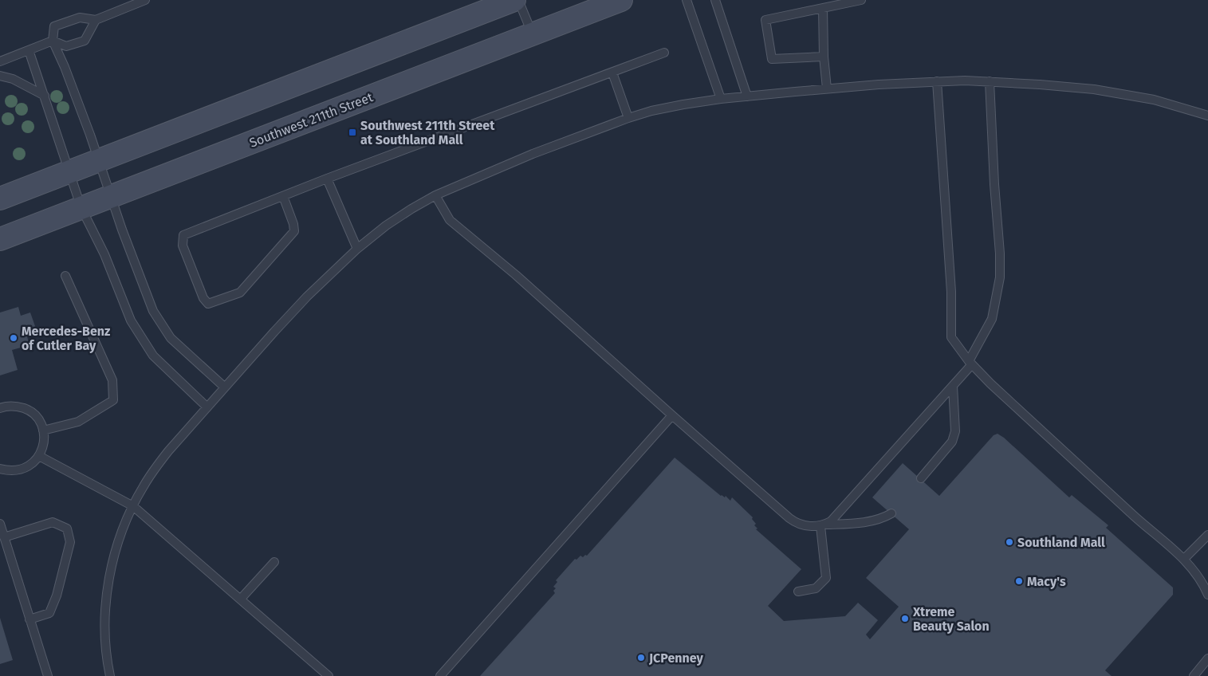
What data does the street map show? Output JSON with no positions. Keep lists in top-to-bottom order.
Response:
{
  "streets": {
    "main road": ["Southwest 211th Street"]
  },
  "places": {
    "transit": ["Southwest 211th Street at Southland Mall"],
    "other": [
      "Mercedes-Benz of Cutler Bay",
      "Southland Mall",
      "Macy's",
      "Xtreme Beauty Salon",
      "JCPenney"
    ]
  }
}
